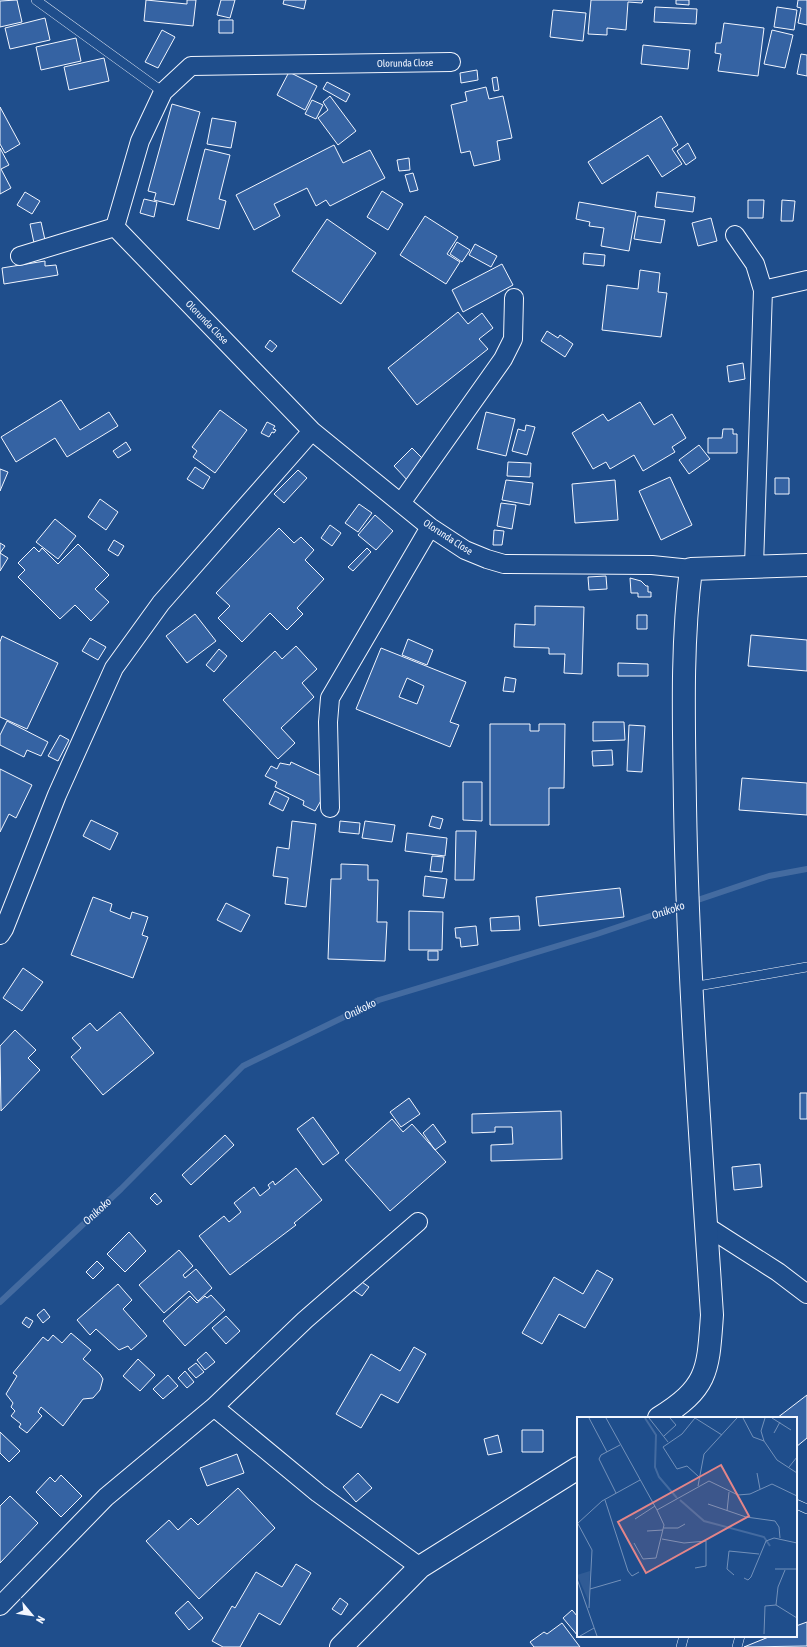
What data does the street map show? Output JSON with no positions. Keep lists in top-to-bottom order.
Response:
{
  "streets": {
    "street": ["Olorunda Close"]
  },
  "water": ["Onikoko"],
  "north": "bottom right"
}
